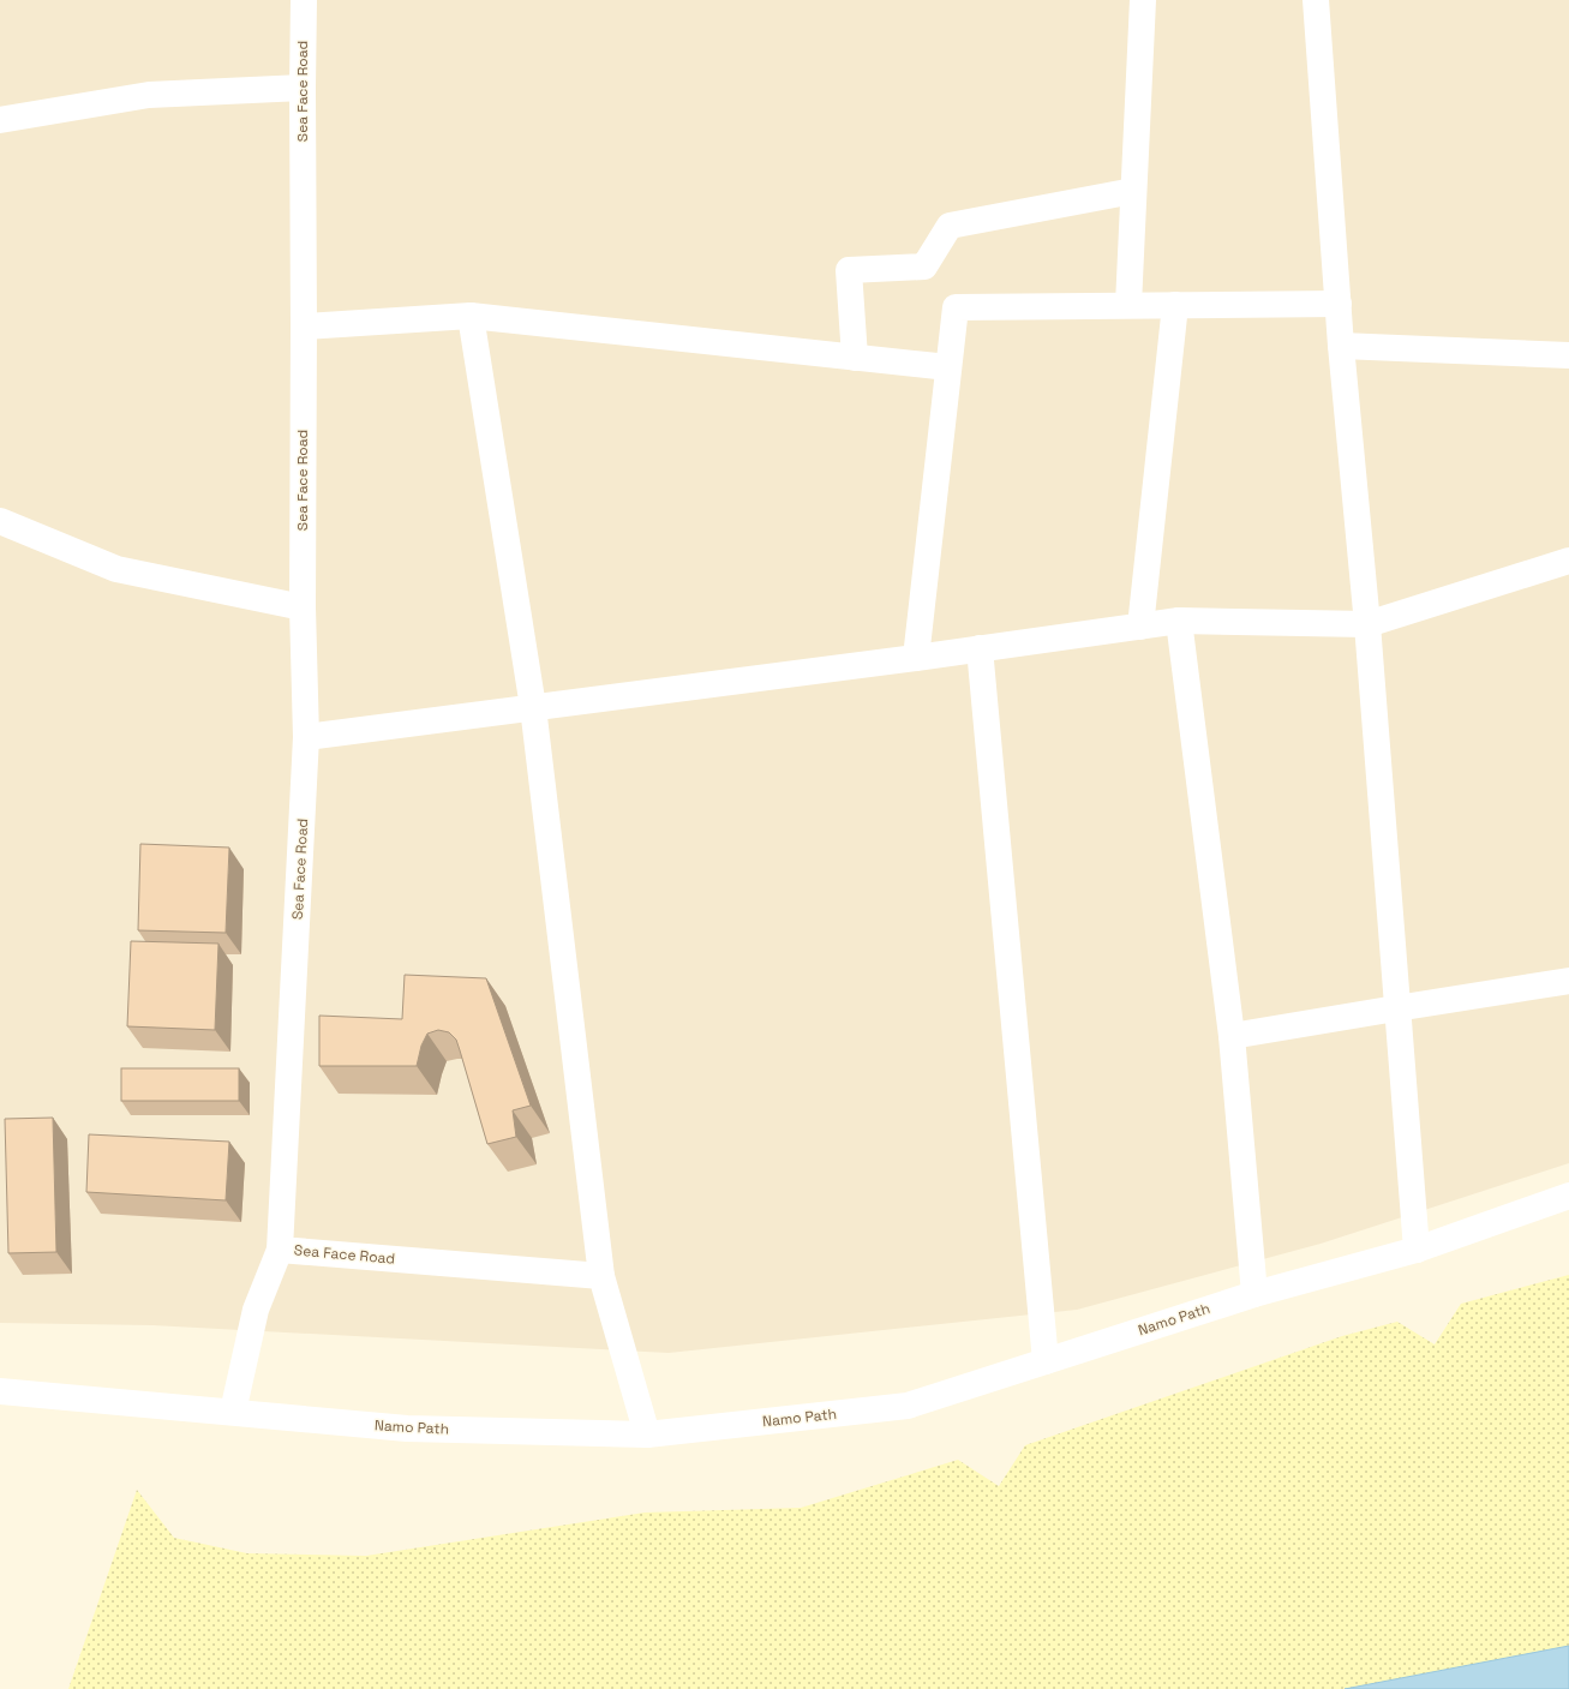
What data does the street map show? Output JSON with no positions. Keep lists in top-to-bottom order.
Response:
{
  "streets": {
    "street": ["Sea Face Road", "Namo Path"]
  }
}
